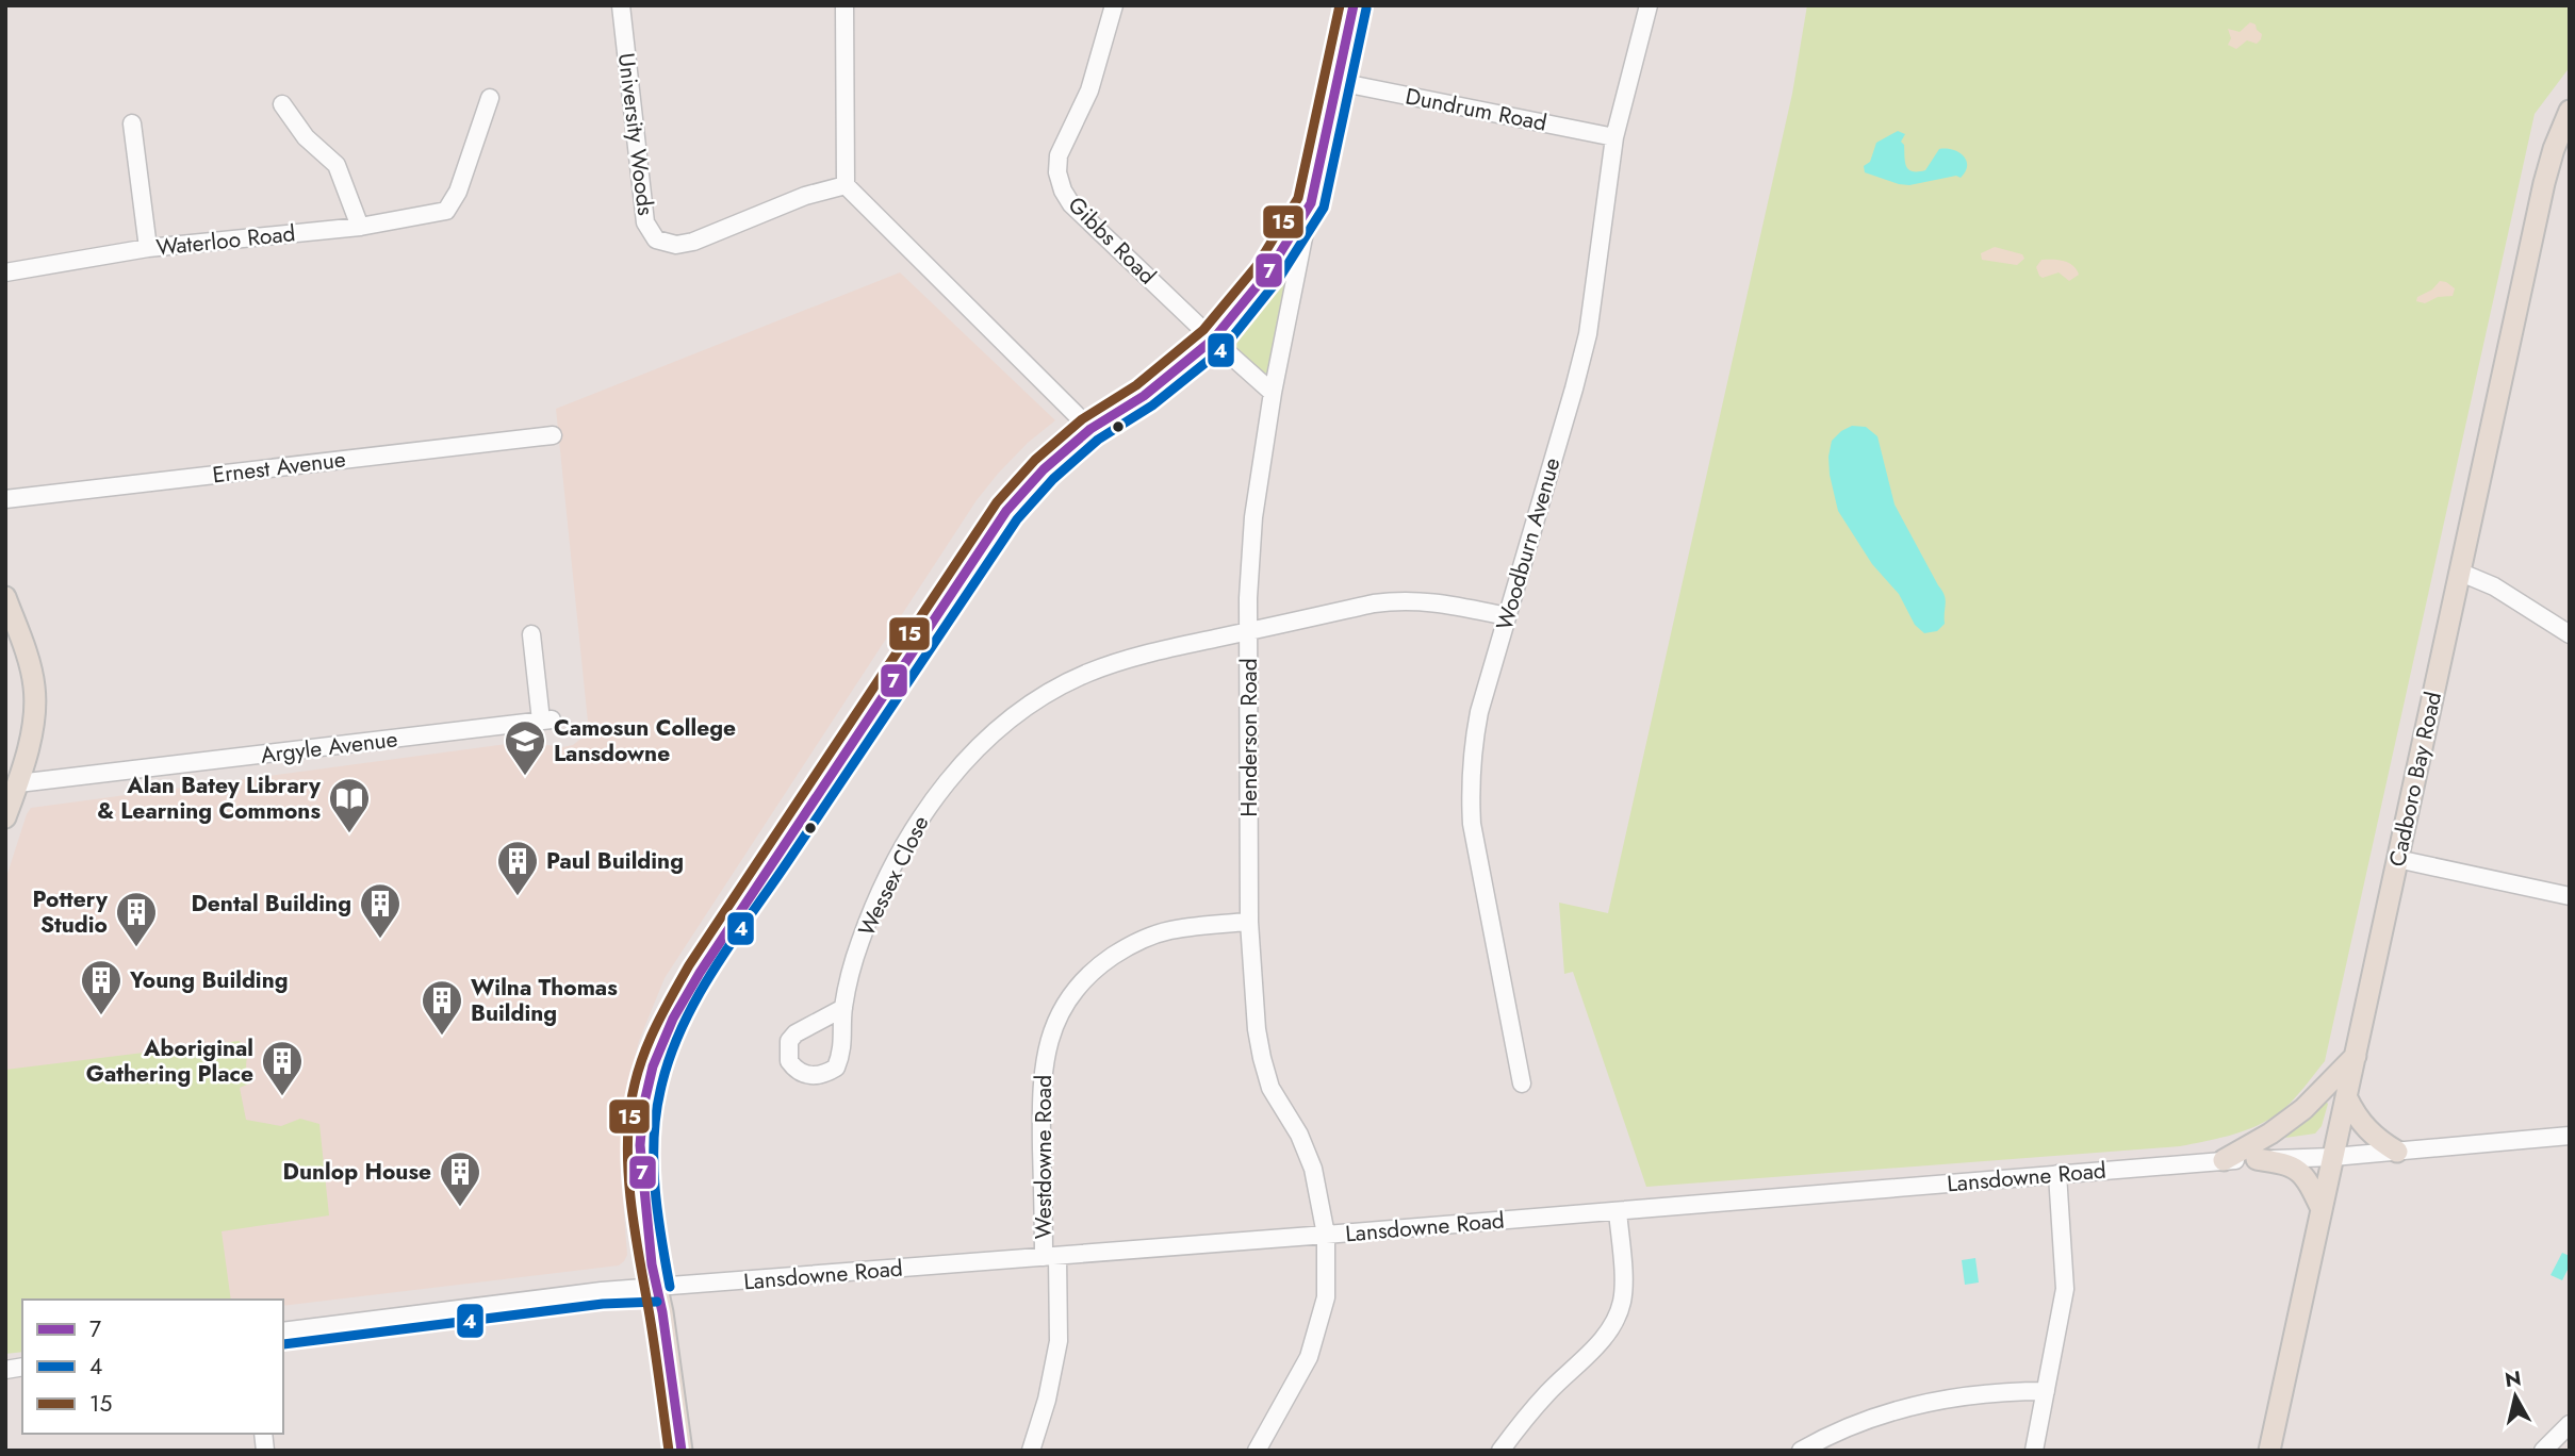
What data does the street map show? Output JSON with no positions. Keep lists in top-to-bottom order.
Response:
{
  "streets": {
    "main road": ["Henderson Road", "Cadboro Bay Road"],
    "street": [
      "Dundrum Road",
      "University Woods",
      "Waterloo Road",
      "Gibbs Road",
      "Ernest Avenue",
      "Woodburn Avenue",
      "Argyle Avenue",
      "Wessex Close",
      "Westdowne Road",
      "Lansdowne Road"
    ]
  },
  "crossings": [
    ["Dundrum Road", "Woodburn Avenue"],
    ["Dundrum Road", "Henderson Road"],
    ["Gibbs Road", "Henderson Road"],
    ["Woodburn Avenue", "Wessex Close"],
    ["Henderson Road", "Wessex Close"],
    ["Henderson Road", "Westdowne Road"],
    ["Henderson Road", "Lansdowne Road"],
    ["Cadboro Bay Road", "Lansdowne Road"],
    ["Westdowne Road", "Lansdowne Road"]
  ],
  "places": {
    "school or university": ["Camosun College Lansdowne"],
    "library": ["Alan Batey Library & Learning Commons"],
    "building": [
      "Paul Building",
      "Dental Building",
      "Pottery Studio",
      "Young Building",
      "Wilna Thomas Building",
      "Aboriginal Gathering Place",
      "Dunlop House"
    ]
  },
  "lines": ["transit line 7", "transit line 15", "transit line 4"],
  "legend": ["7", "4", "15"],
  "north": "top"
}
